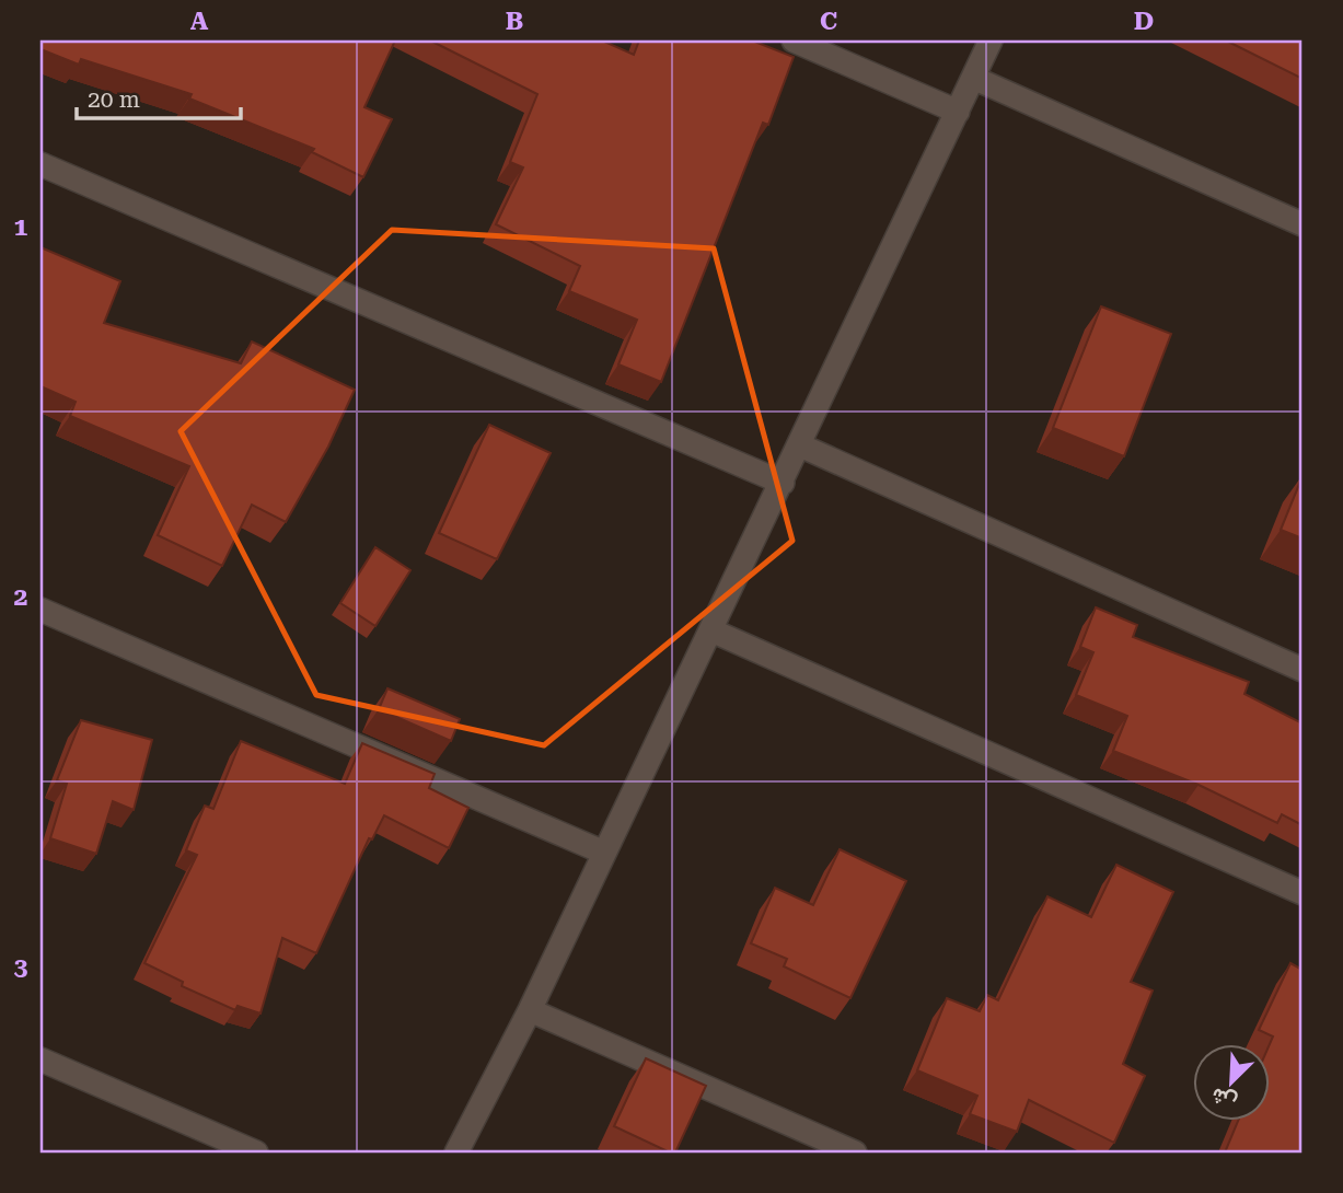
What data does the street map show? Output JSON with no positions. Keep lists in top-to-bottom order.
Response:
{
  "scale_bar": "20 m",
  "north": "bottom left",
  "grid": {
    "columns": [
      "A",
      "B",
      "C",
      "D"
    ],
    "rows": ["1", "2", "3"]
  }
}
